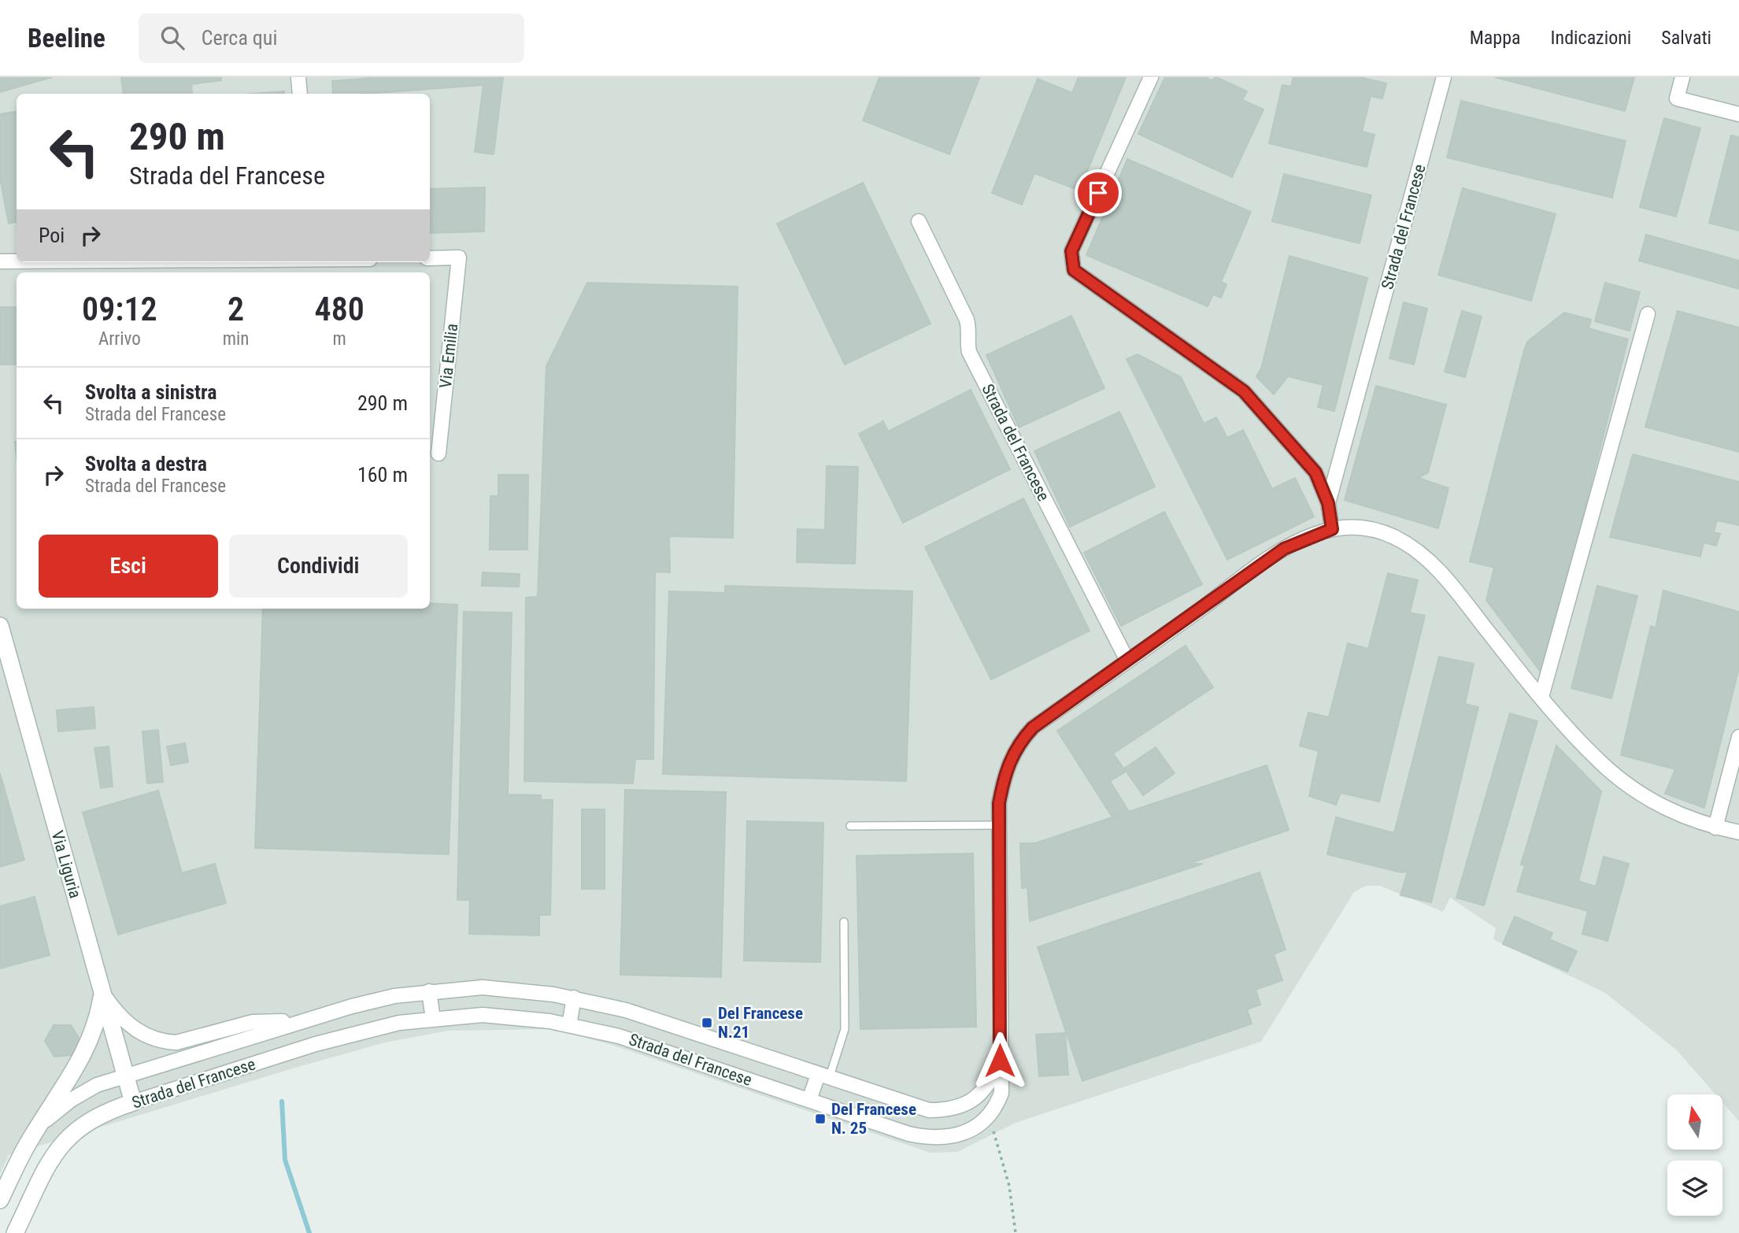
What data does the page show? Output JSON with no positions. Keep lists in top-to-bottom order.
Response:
{
  "streets": {
    "street": ["Strada del Francese", "Via Emilia", "Via Liguria"]
  },
  "crossings": [
    ["Strada del Francese", "Via Liguria"]
  ],
  "places": {
    "transit": ["Del Francese N.21", "Del Francese N. 25"]
  },
  "north": "top",
  "page": {
    "header": "Beeline",
    "search": "Cerca qui",
    "nav": ["Mappa", "Indicazioni", "Salvati"],
    "turn": ["290 m", "Strada del Francese"],
    "then": "Poi",
    "eta": [
      "09:12",
      "Arrivo",
      "2",
      "min",
      "480",
      "m"
    ],
    "list": [
      {
        "name": "Svolta a sinistra",
        "note": "Strada del Francese",
        "value": "290 m"
      },
      {
        "name": "Svolta a destra",
        "note": "Strada del Francese",
        "value": "160 m"
      }
    ],
    "buttons": ["Esci", "Condividi"]
  }
}
